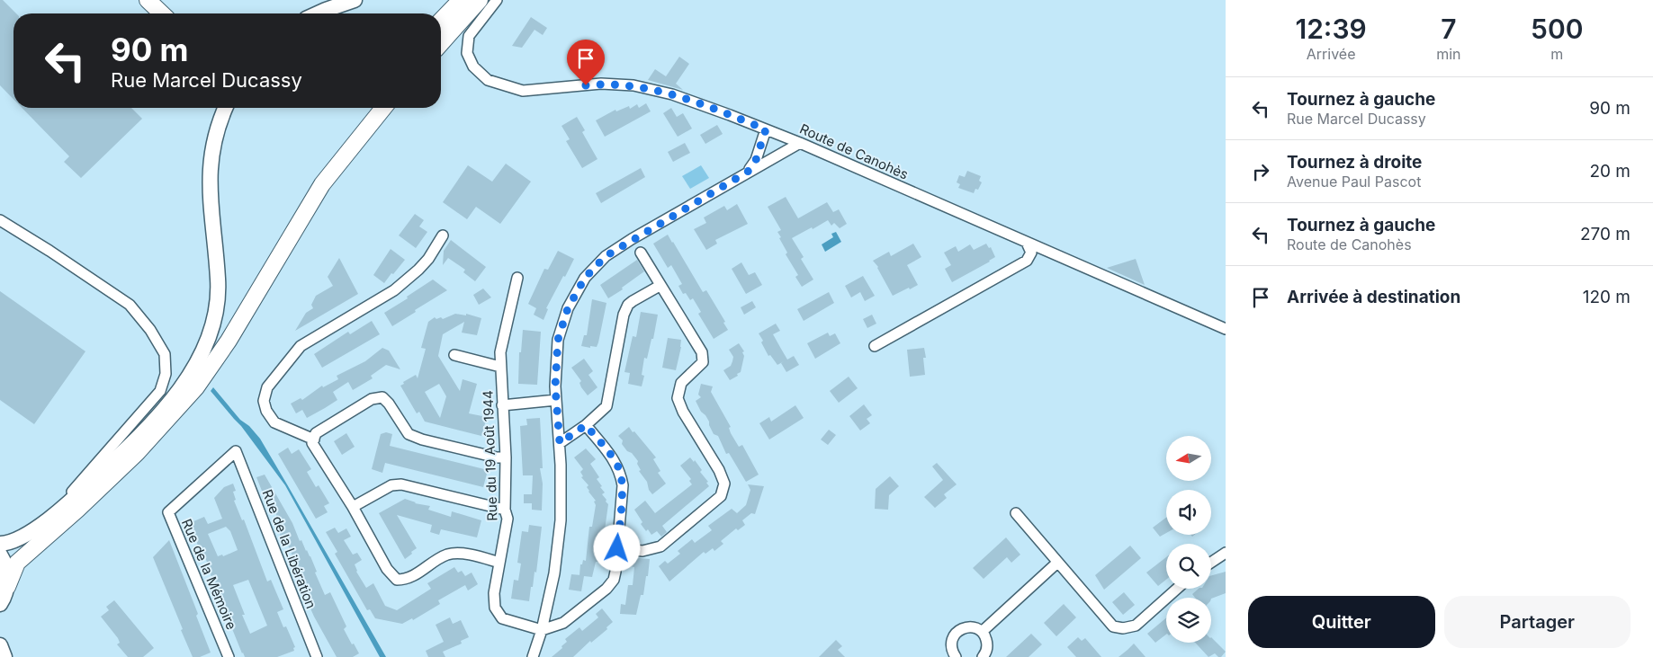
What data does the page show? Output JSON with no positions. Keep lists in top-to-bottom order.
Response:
{
  "streets": {
    "street": [
      "Route de Canohès",
      "Rue du 19 Août 1944",
      "Rue de la Libération",
      "Rue de la Mémoire"
    ]
  },
  "crossings": [
    ["Rue de la Libération", "Rue de la Mémoire"]
  ],
  "north": "left",
  "page": {
    "eta": [
      "12:39",
      "Arrivée",
      "7",
      "min",
      "500",
      "m"
    ],
    "turn": ["90 m", "Rue Marcel Ducassy"],
    "list": [
      {
        "name": "Tournez à gauche",
        "note": "Rue Marcel Ducassy",
        "value": "90 m"
      },
      {
        "name": "Tournez à droite",
        "note": "Avenue Paul Pascot",
        "value": "20 m"
      },
      {
        "name": "Tournez à gauche",
        "note": "Route de Canohès",
        "value": "270 m"
      },
      {
        "name": "Arrivée à destination",
        "value": "120 m"
      }
    ],
    "buttons": ["Quitter", "Partager"]
  }
}
